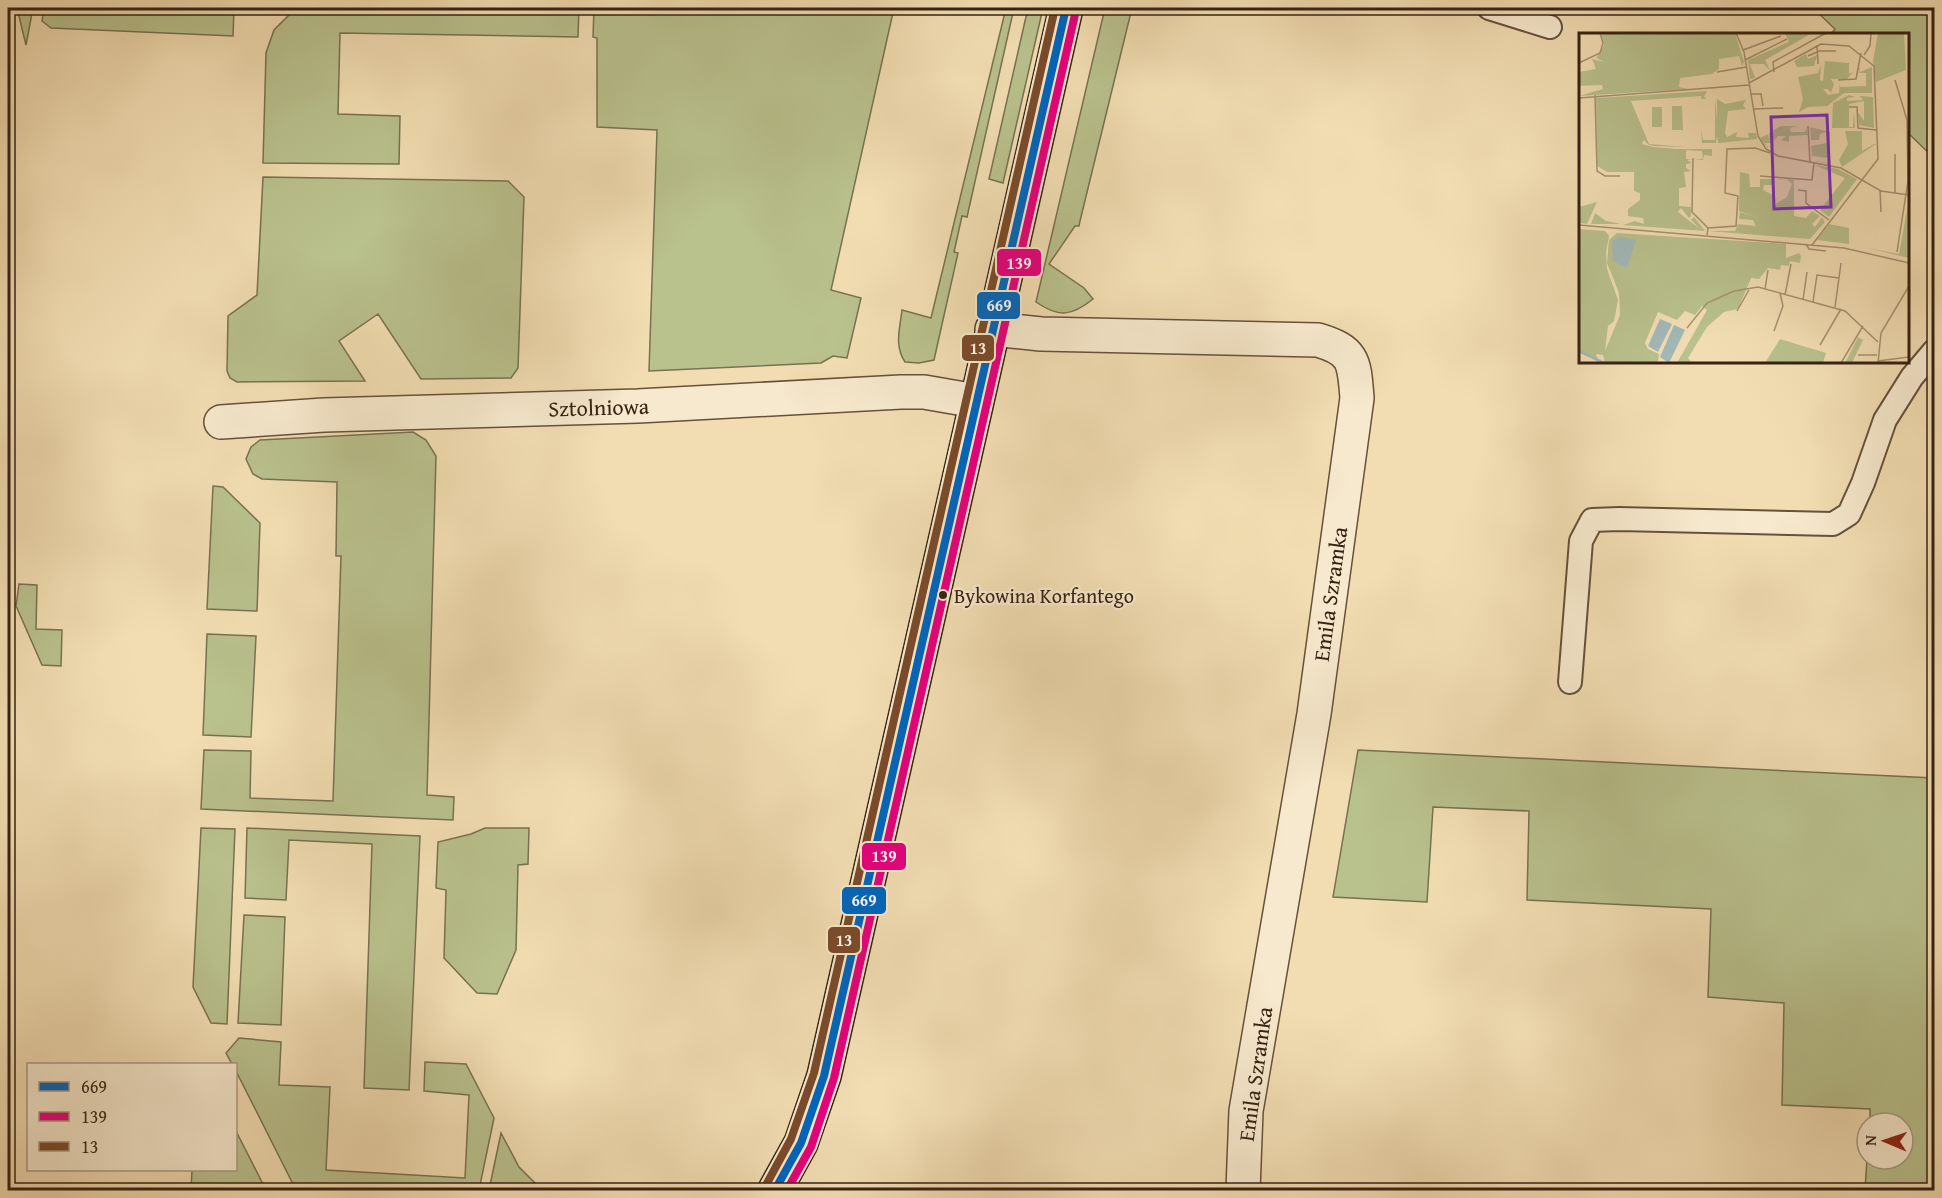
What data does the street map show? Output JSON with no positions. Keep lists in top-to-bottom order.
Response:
{
  "streets": {
    "street": ["Sztolniowa", "Emila Szramka"]
  },
  "places": ["Bykowina Korfantego"],
  "lines": ["transit line 669", "transit line 13", "transit line 139"],
  "legend": ["669", "139", "13"],
  "north": "left"
}
